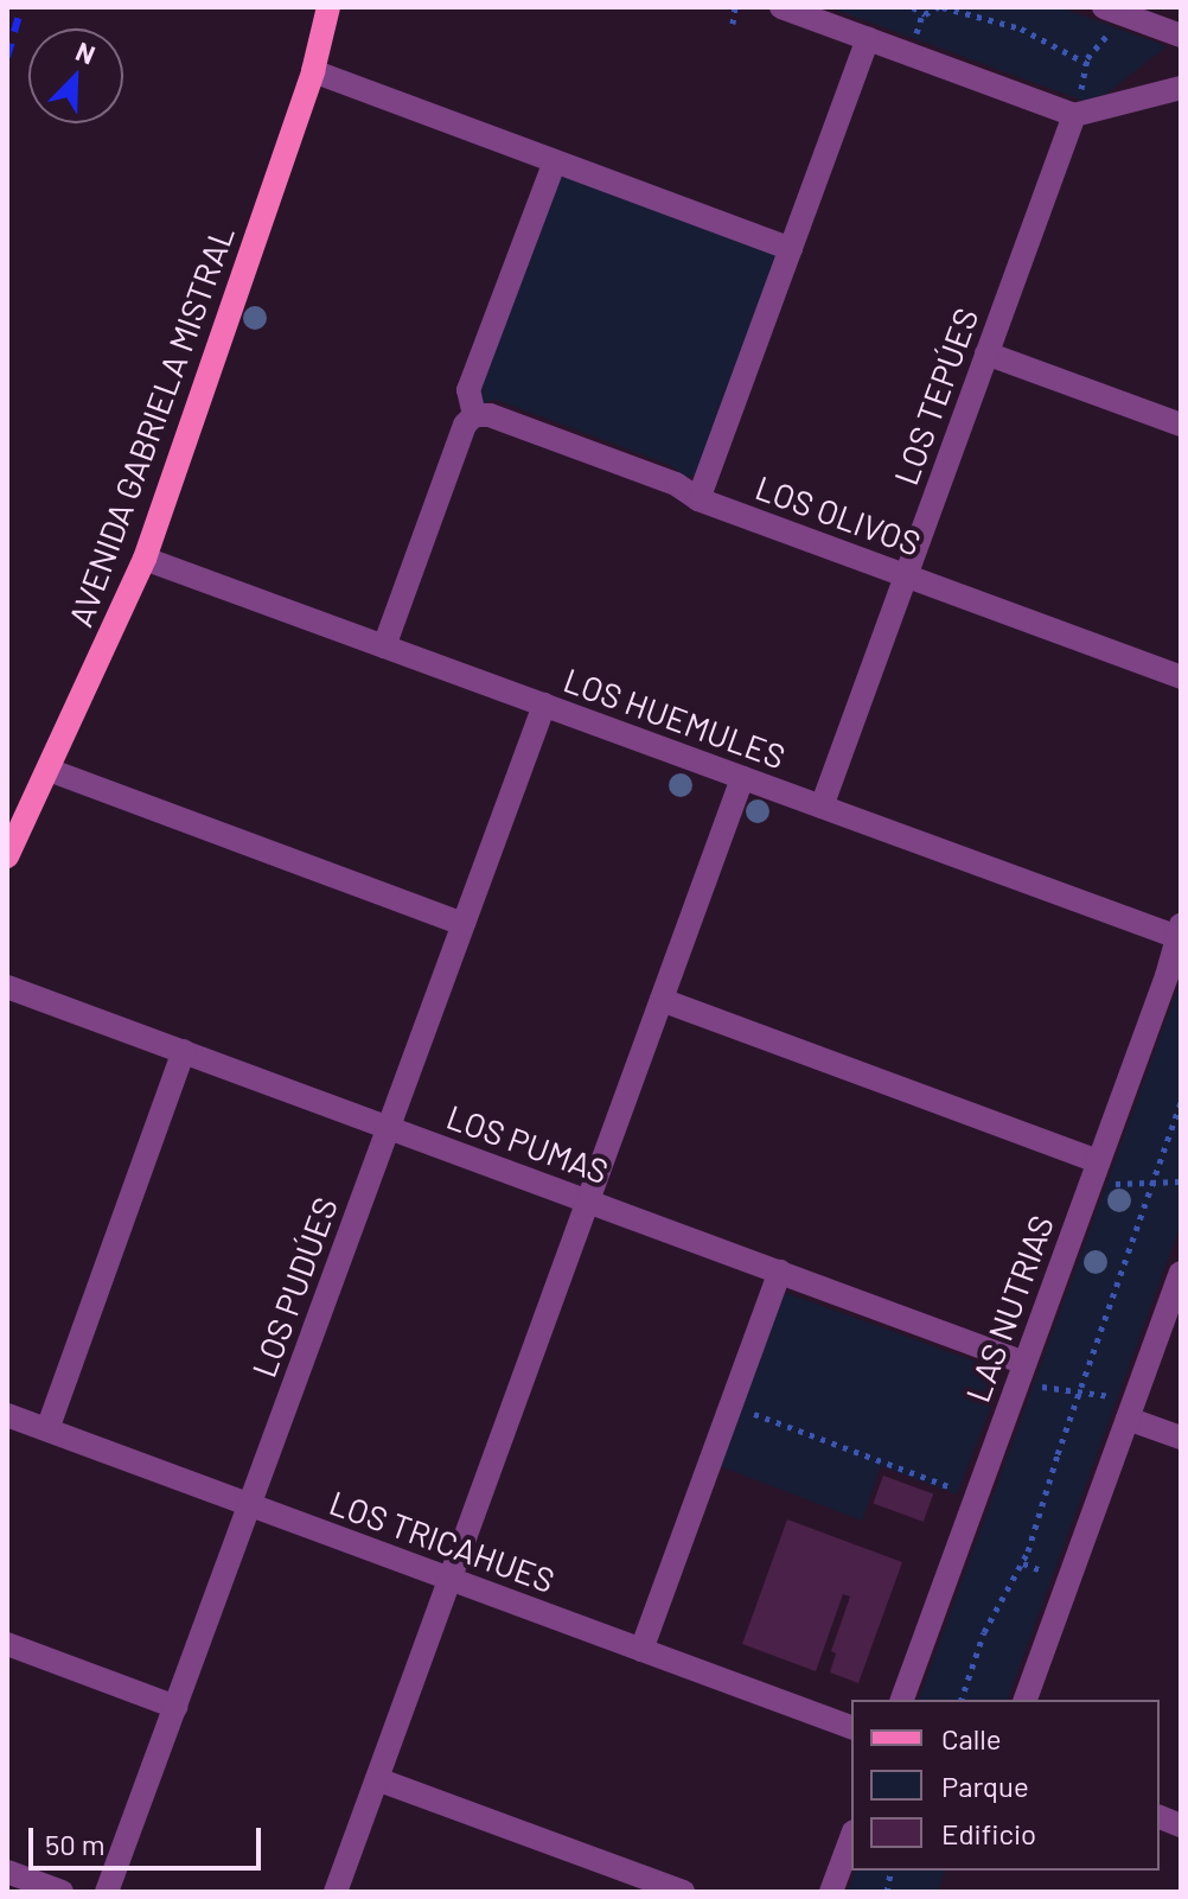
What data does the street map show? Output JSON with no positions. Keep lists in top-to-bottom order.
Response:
{
  "streets": {
    "main road": ["AVENIDA GABRIELA MISTRAL"],
    "street": [
      "LOS TEPÚES",
      "LOS OLIVOS",
      "LOS HUEMULES",
      "LOS PUMAS",
      "LOS PUDÚES",
      "LAS NUTRIAS",
      "LOS TRICAHUES"
    ]
  },
  "crossings": [
    ["LOS TEPÚES", "LOS OLIVOS"],
    ["LOS TEPÚES", "LOS HUEMULES"],
    ["AVENIDA GABRIELA MISTRAL", "LOS HUEMULES"],
    ["LOS HUEMULES", "LOS PUDÚES"],
    ["LOS HUEMULES", "LAS NUTRIAS"],
    ["LOS PUMAS", "LOS PUDÚES"],
    ["LOS PUMAS", "LAS NUTRIAS"],
    ["LOS PUDÚES", "LOS TRICAHUES"]
  ],
  "legend": ["Calle", "Parque", "Edificio"],
  "scale_bar": "50 m",
  "north": "top right"
}
